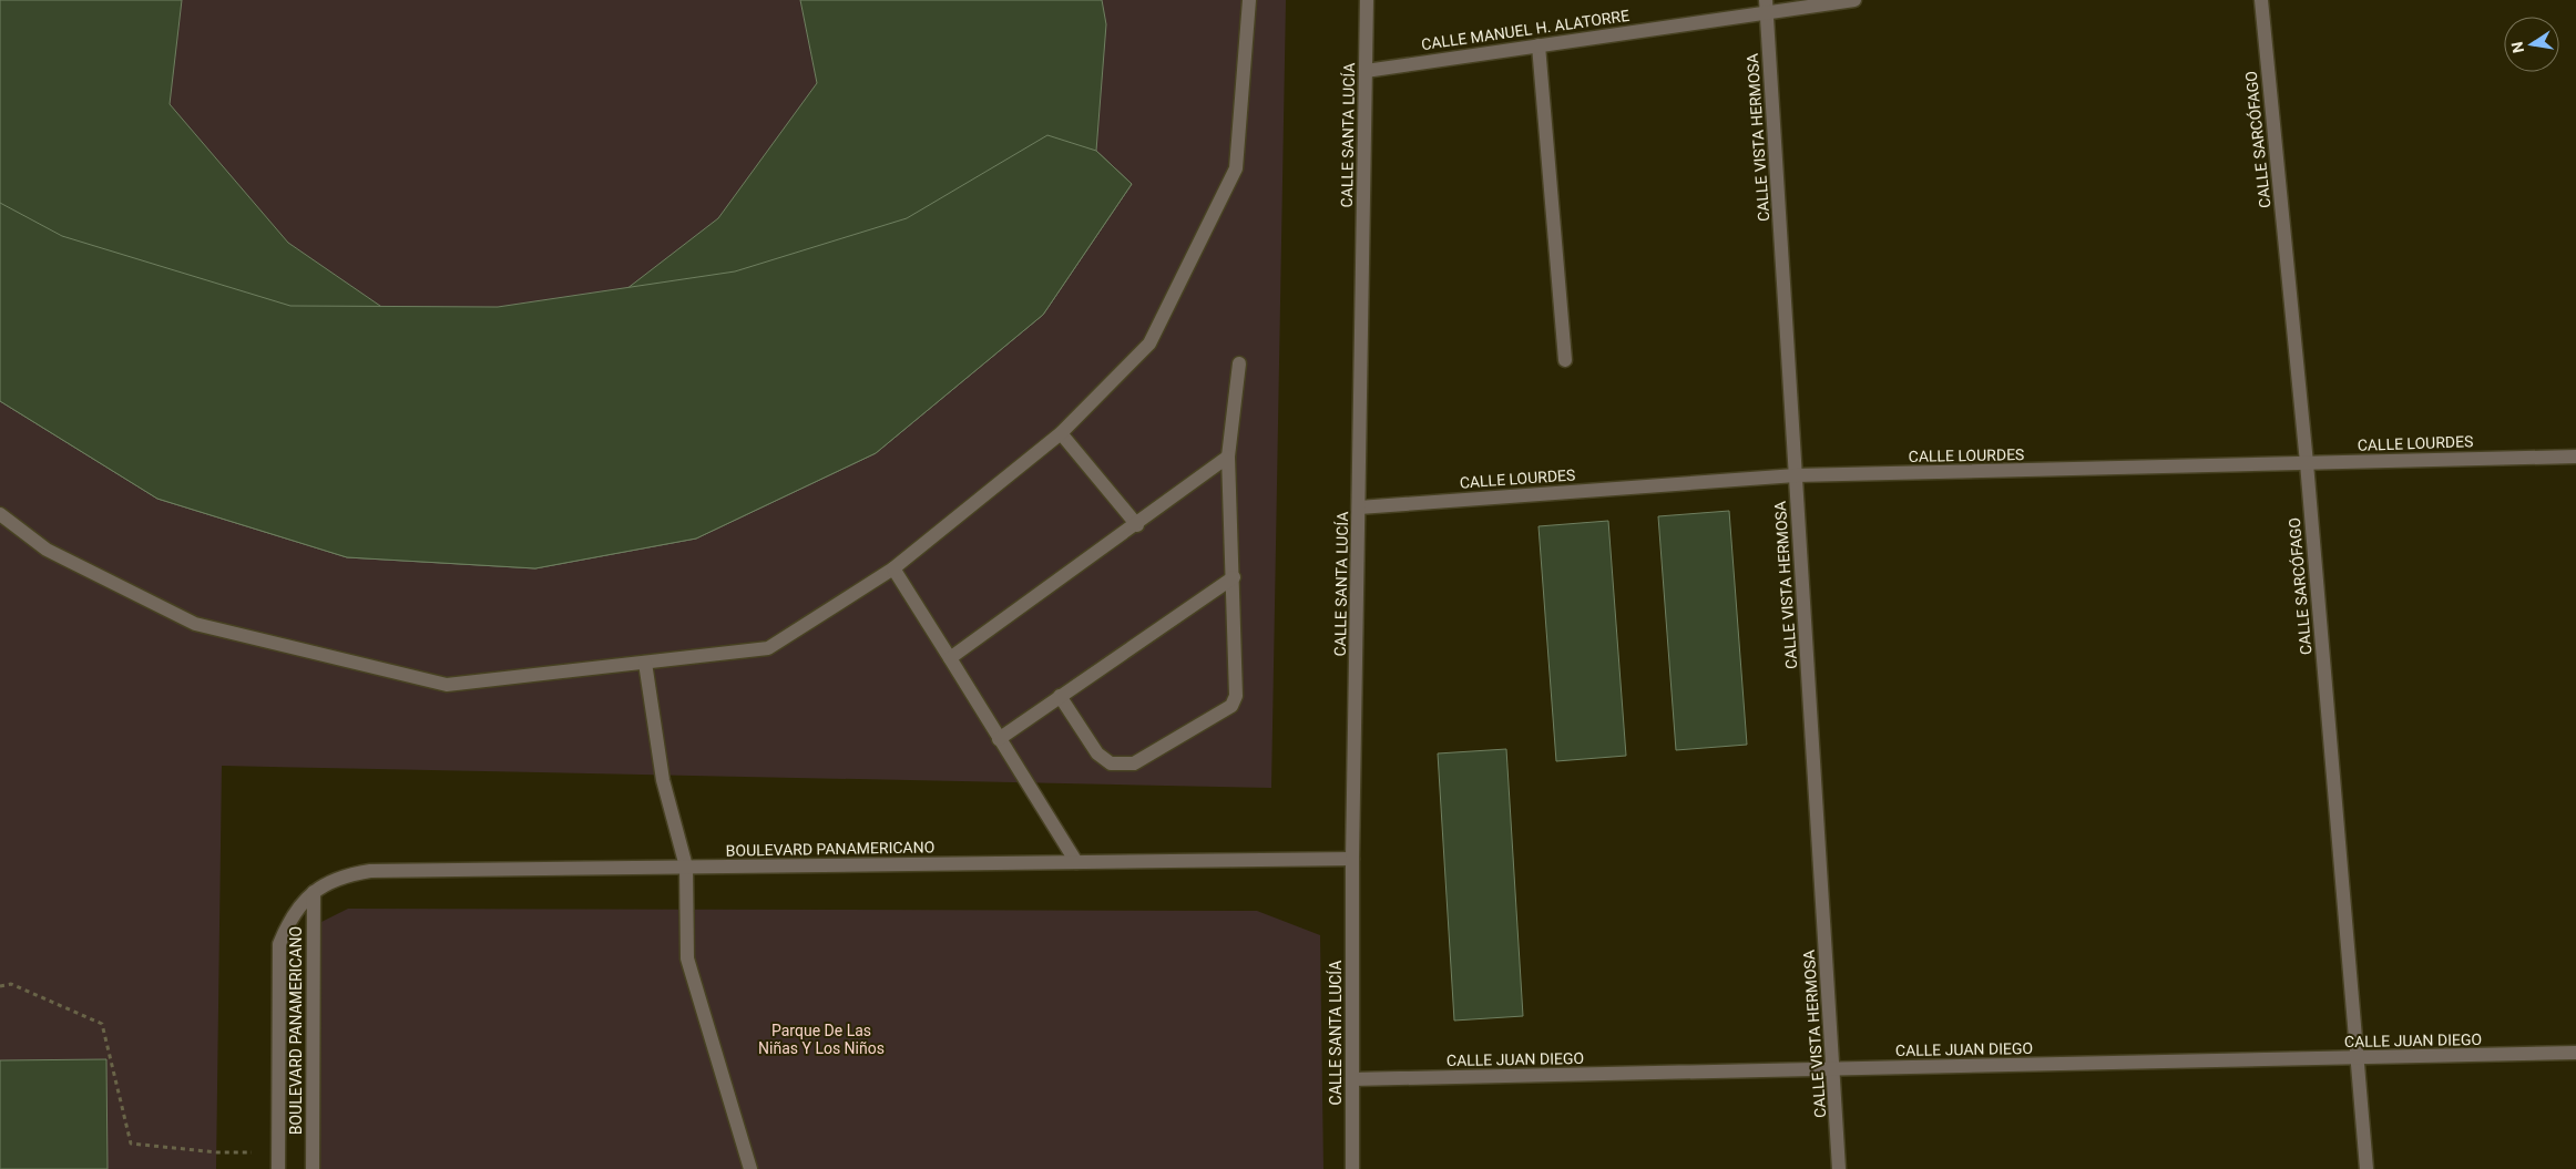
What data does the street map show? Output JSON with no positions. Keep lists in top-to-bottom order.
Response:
{
  "streets": {
    "street": [
      "CALLE MANUEL H. ALATORRE",
      "CALLE SANTA LUCÍA",
      "CALLE VISTA HERMOSA",
      "CALLE SARCÓFAGO",
      "CALLE LOURDES",
      "BOULEVARD PANAMERICANO",
      "CALLE JUAN DIEGO"
    ]
  },
  "crossings": [
    ["CALLE MANUEL H. ALATORRE", "CALLE SANTA LUCÍA"],
    ["CALLE MANUEL H. ALATORRE", "CALLE VISTA HERMOSA"],
    ["CALLE SANTA LUCÍA", "CALLE LOURDES"],
    ["CALLE SANTA LUCÍA", "BOULEVARD PANAMERICANO"],
    ["CALLE SANTA LUCÍA", "CALLE JUAN DIEGO"],
    ["CALLE VISTA HERMOSA", "CALLE LOURDES"],
    ["CALLE VISTA HERMOSA", "CALLE JUAN DIEGO"],
    ["CALLE SARCÓFAGO", "CALLE LOURDES"],
    ["CALLE SARCÓFAGO", "CALLE JUAN DIEGO"]
  ],
  "parks": ["Parque De Las Niñas Y Los Niños"],
  "north": "left"
}
